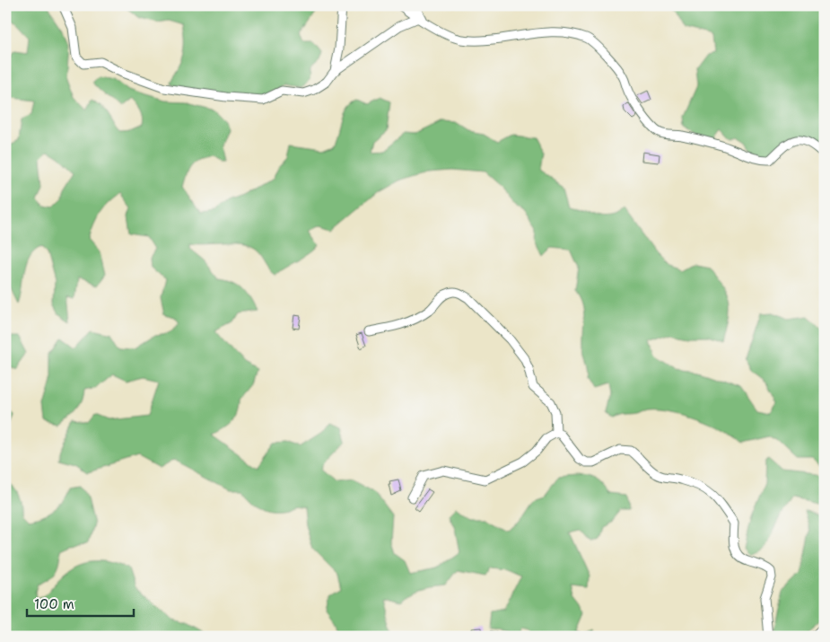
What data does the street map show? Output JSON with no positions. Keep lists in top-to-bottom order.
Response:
{
  "scale_bar": "100 m"
}
